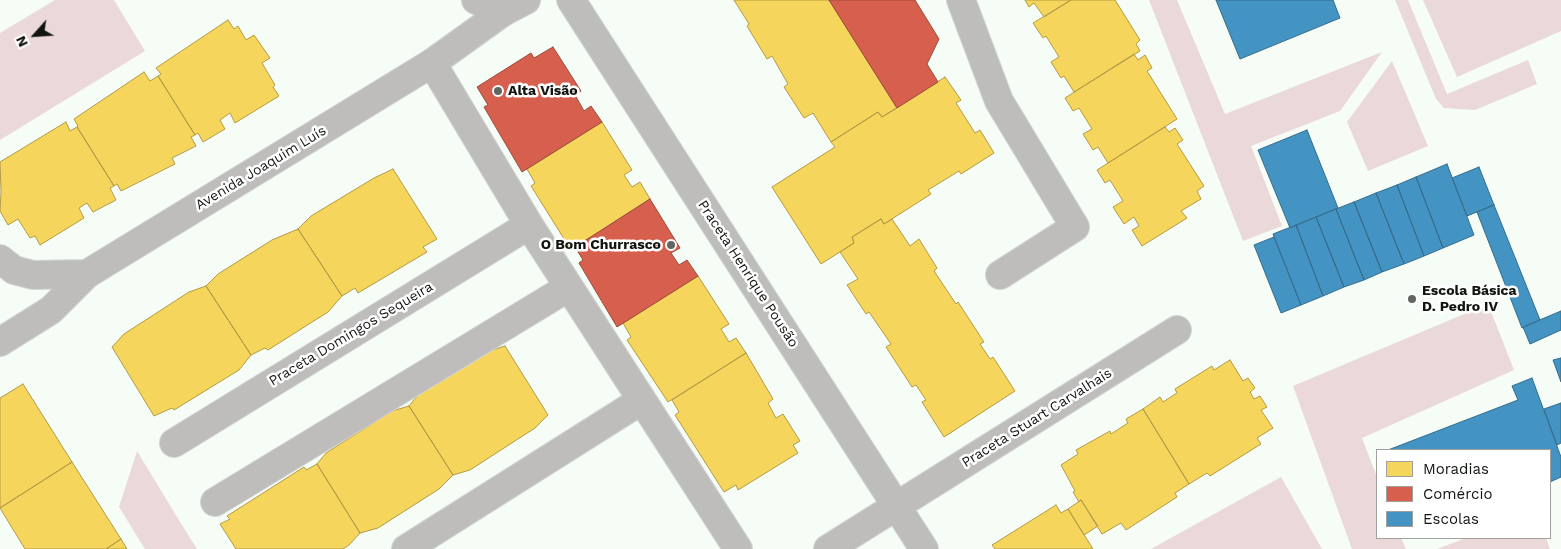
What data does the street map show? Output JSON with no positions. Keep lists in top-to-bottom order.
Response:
{
  "streets": {
    "street": [
      "Avenida Joaquim Luís",
      "Praceta Henrique Pousão",
      "Praceta Domingos Sequeira",
      "Praceta Stuart Carvalhais"
    ]
  },
  "crossings": [
    ["Praceta Henrique Pousão", "Praceta Stuart Carvalhais"]
  ],
  "places": ["Alta Visão", "O Bom Churrasco", "Escola Básica D. Pedro IV"],
  "legend": ["Moradias", "Comércio", "Escolas"],
  "north": "bottom left"
}
